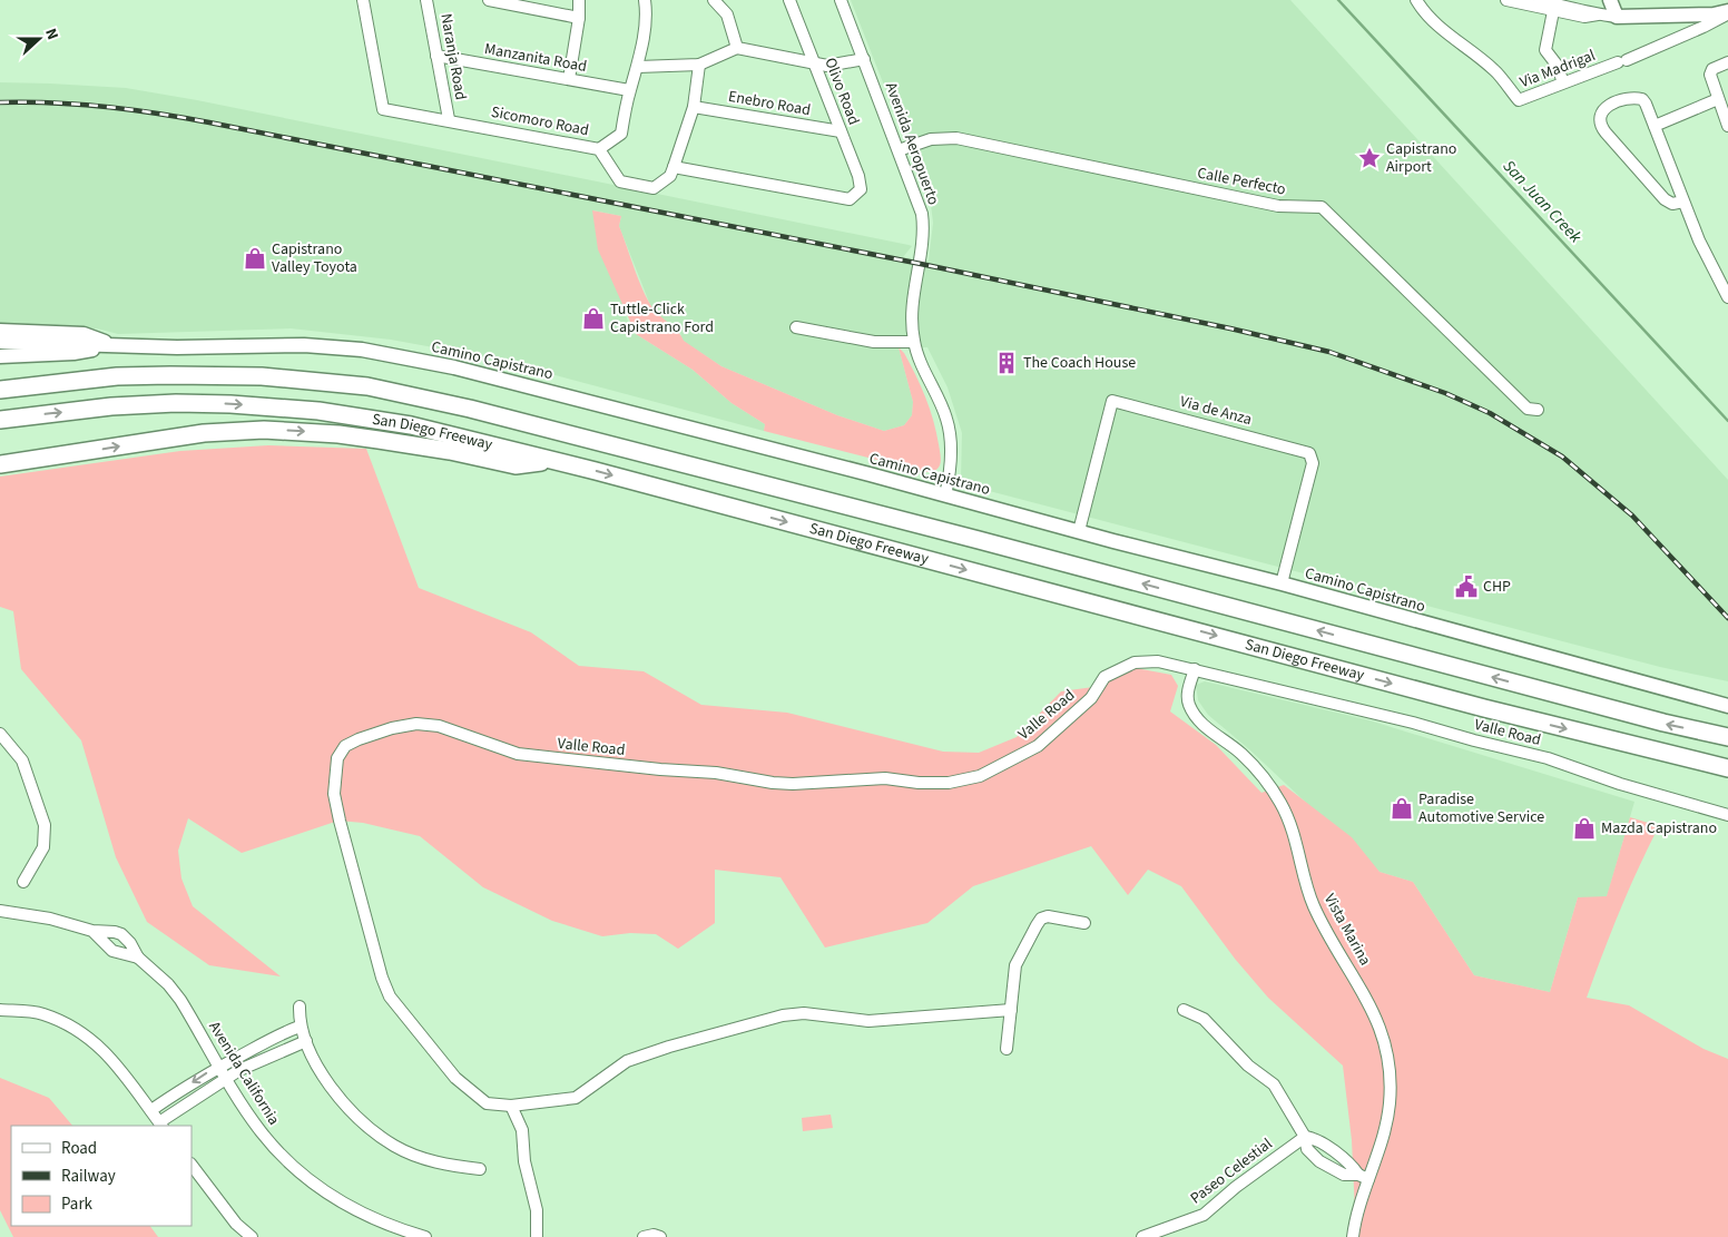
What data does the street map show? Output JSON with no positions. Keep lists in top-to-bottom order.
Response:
{
  "streets": {
    "highway": ["San Diego Freeway"],
    "main road": ["Camino Capistrano"],
    "street": [
      "Naranja Road",
      "Manzanita Road",
      "Via Madrigal",
      "Olivo Road",
      "Enebro Road",
      "Sicomoro Road",
      "Avenida Aeropuerto",
      "Calle Perfecto",
      "Via de Anza",
      "Valle Road",
      "Vista Marina",
      "Avenida California",
      "Paseo Celestial"
    ]
  },
  "crossings": [
    ["Naranja Road", "Manzanita Road"],
    ["Naranja Road", "Sicomoro Road"],
    ["Olivo Road", "Enebro Road"],
    ["Olivo Road", "Sicomoro Road"],
    ["Avenida Aeropuerto", "Calle Perfecto"],
    ["Avenida Aeropuerto", "Camino Capistrano"],
    ["Camino Capistrano", "Via de Anza"],
    ["Valle Road", "Vista Marina"]
  ],
  "water": ["San Juan Creek"],
  "places": {
    "place": ["Capistrano Airport"],
    "shop": [
      "Capistrano Valley Toyota",
      "Tuttle-Click Capistrano Ford",
      "Paradise Automotive Service",
      "Mazda Capistrano"
    ],
    "building": ["The Coach House"],
    "public building": ["CHP"]
  },
  "legend": ["Road", "Railway", "Park"],
  "north": "right"
}
